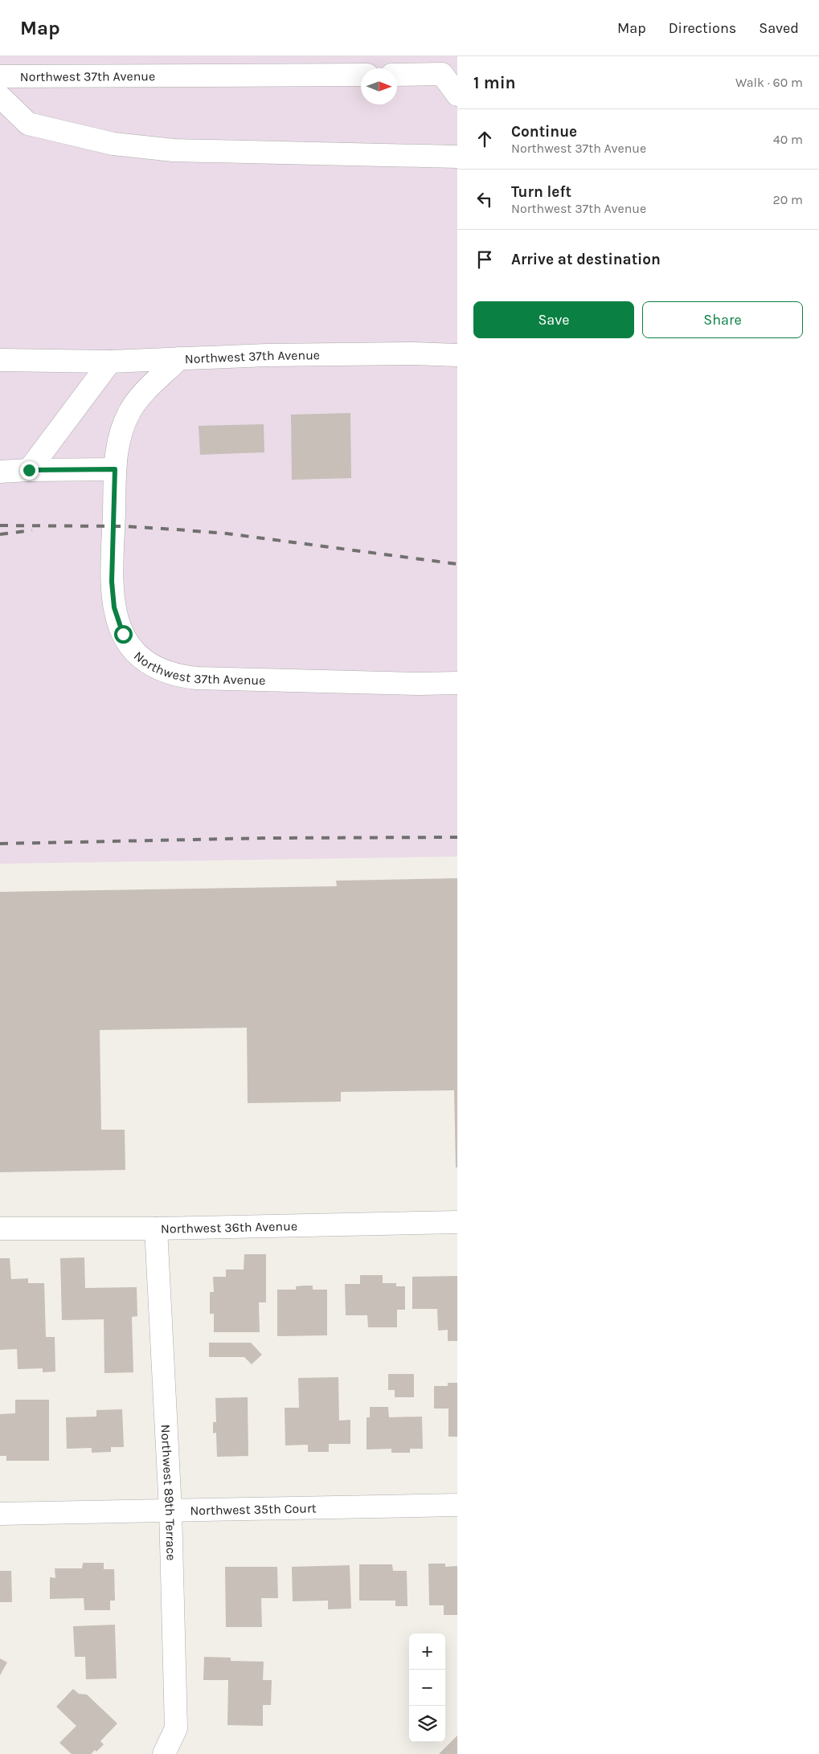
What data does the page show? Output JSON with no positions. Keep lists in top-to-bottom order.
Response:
{
  "streets": {
    "street": [
      "Northwest 37th Avenue",
      "Northwest 36th Avenue",
      "Northwest 89th Terrace",
      "Northwest 35th Court"
    ]
  },
  "crossings": [
    ["Northwest 36th Avenue", "Northwest 89th Terrace"],
    ["Northwest 89th Terrace", "Northwest 35th Court"]
  ],
  "north": "right",
  "page": {
    "header": "Map",
    "nav": ["Map", "Directions", "Saved"],
    "heading": ["1 min", "Walk · 60 m"],
    "list": [
      ["Continue", "Northwest 37th Avenue", "40 m"],
      ["Turn left", "Northwest 37th Avenue", "20 m"],
      "Arrive at destination"
    ],
    "buttons": ["Save", "Share"],
    "map_buttons": ["+", "−"]
  }
}
